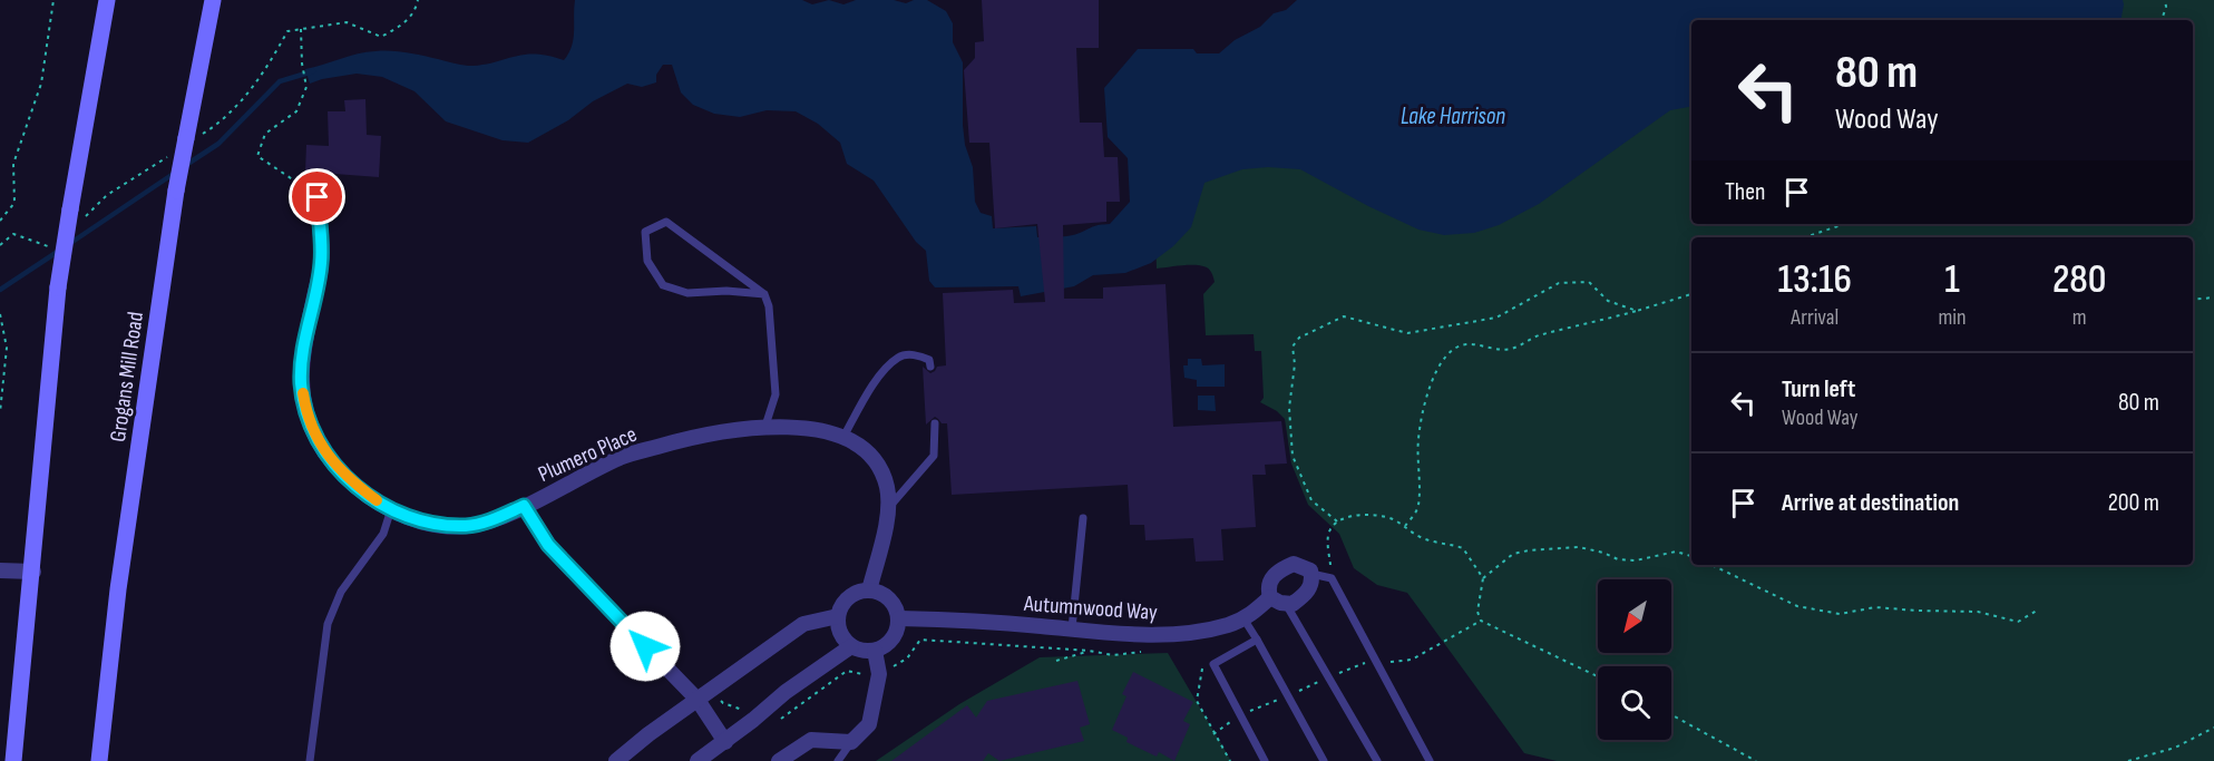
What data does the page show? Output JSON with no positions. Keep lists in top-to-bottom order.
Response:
{
  "streets": {
    "main road": ["Grogans Mill Road"],
    "street": ["Plumero Place", "Autumnwood Way"]
  },
  "crossings": [
    ["Plumero Place", "Autumnwood Way"]
  ],
  "water": ["Lake Harrison"],
  "north": "bottom left",
  "page": {
    "turn": ["80 m", "Wood Way"],
    "then": "Then",
    "eta": [
      "13:16",
      "Arrival",
      "1",
      "min",
      "280",
      "m"
    ],
    "list": [
      {
        "name": "Turn left",
        "note": "Wood Way",
        "value": "80 m"
      },
      {
        "name": "Arrive at destination",
        "value": "200 m"
      }
    ]
  }
}
